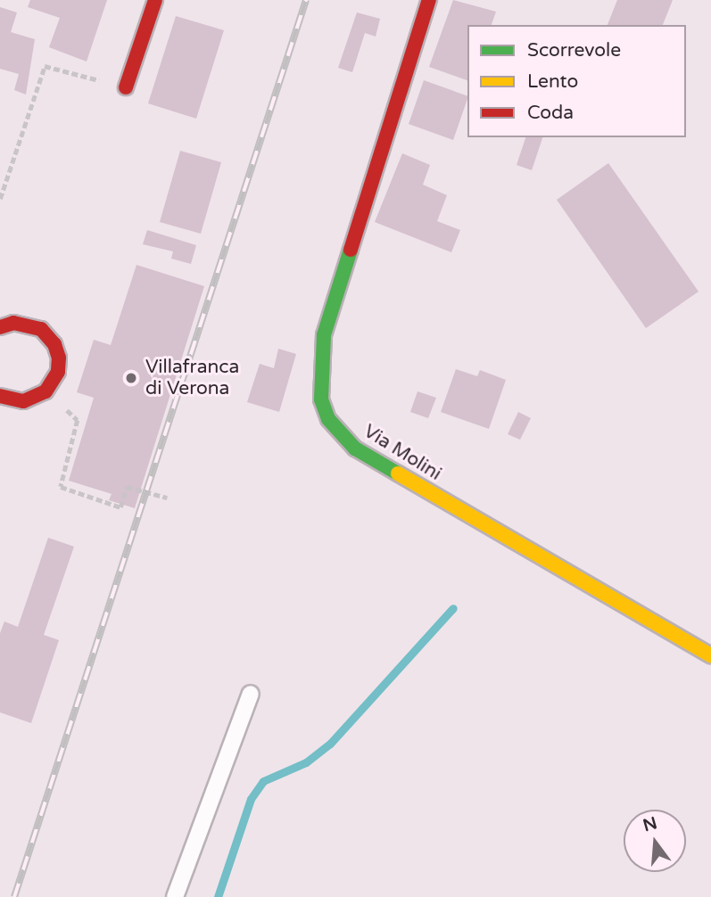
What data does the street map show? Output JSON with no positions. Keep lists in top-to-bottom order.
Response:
{
  "streets": {
    "main road": ["Via Molini"]
  },
  "places": ["Villafranca di Verona"],
  "legend": ["Scorrevole", "Lento", "Coda"],
  "north": "top"
}
